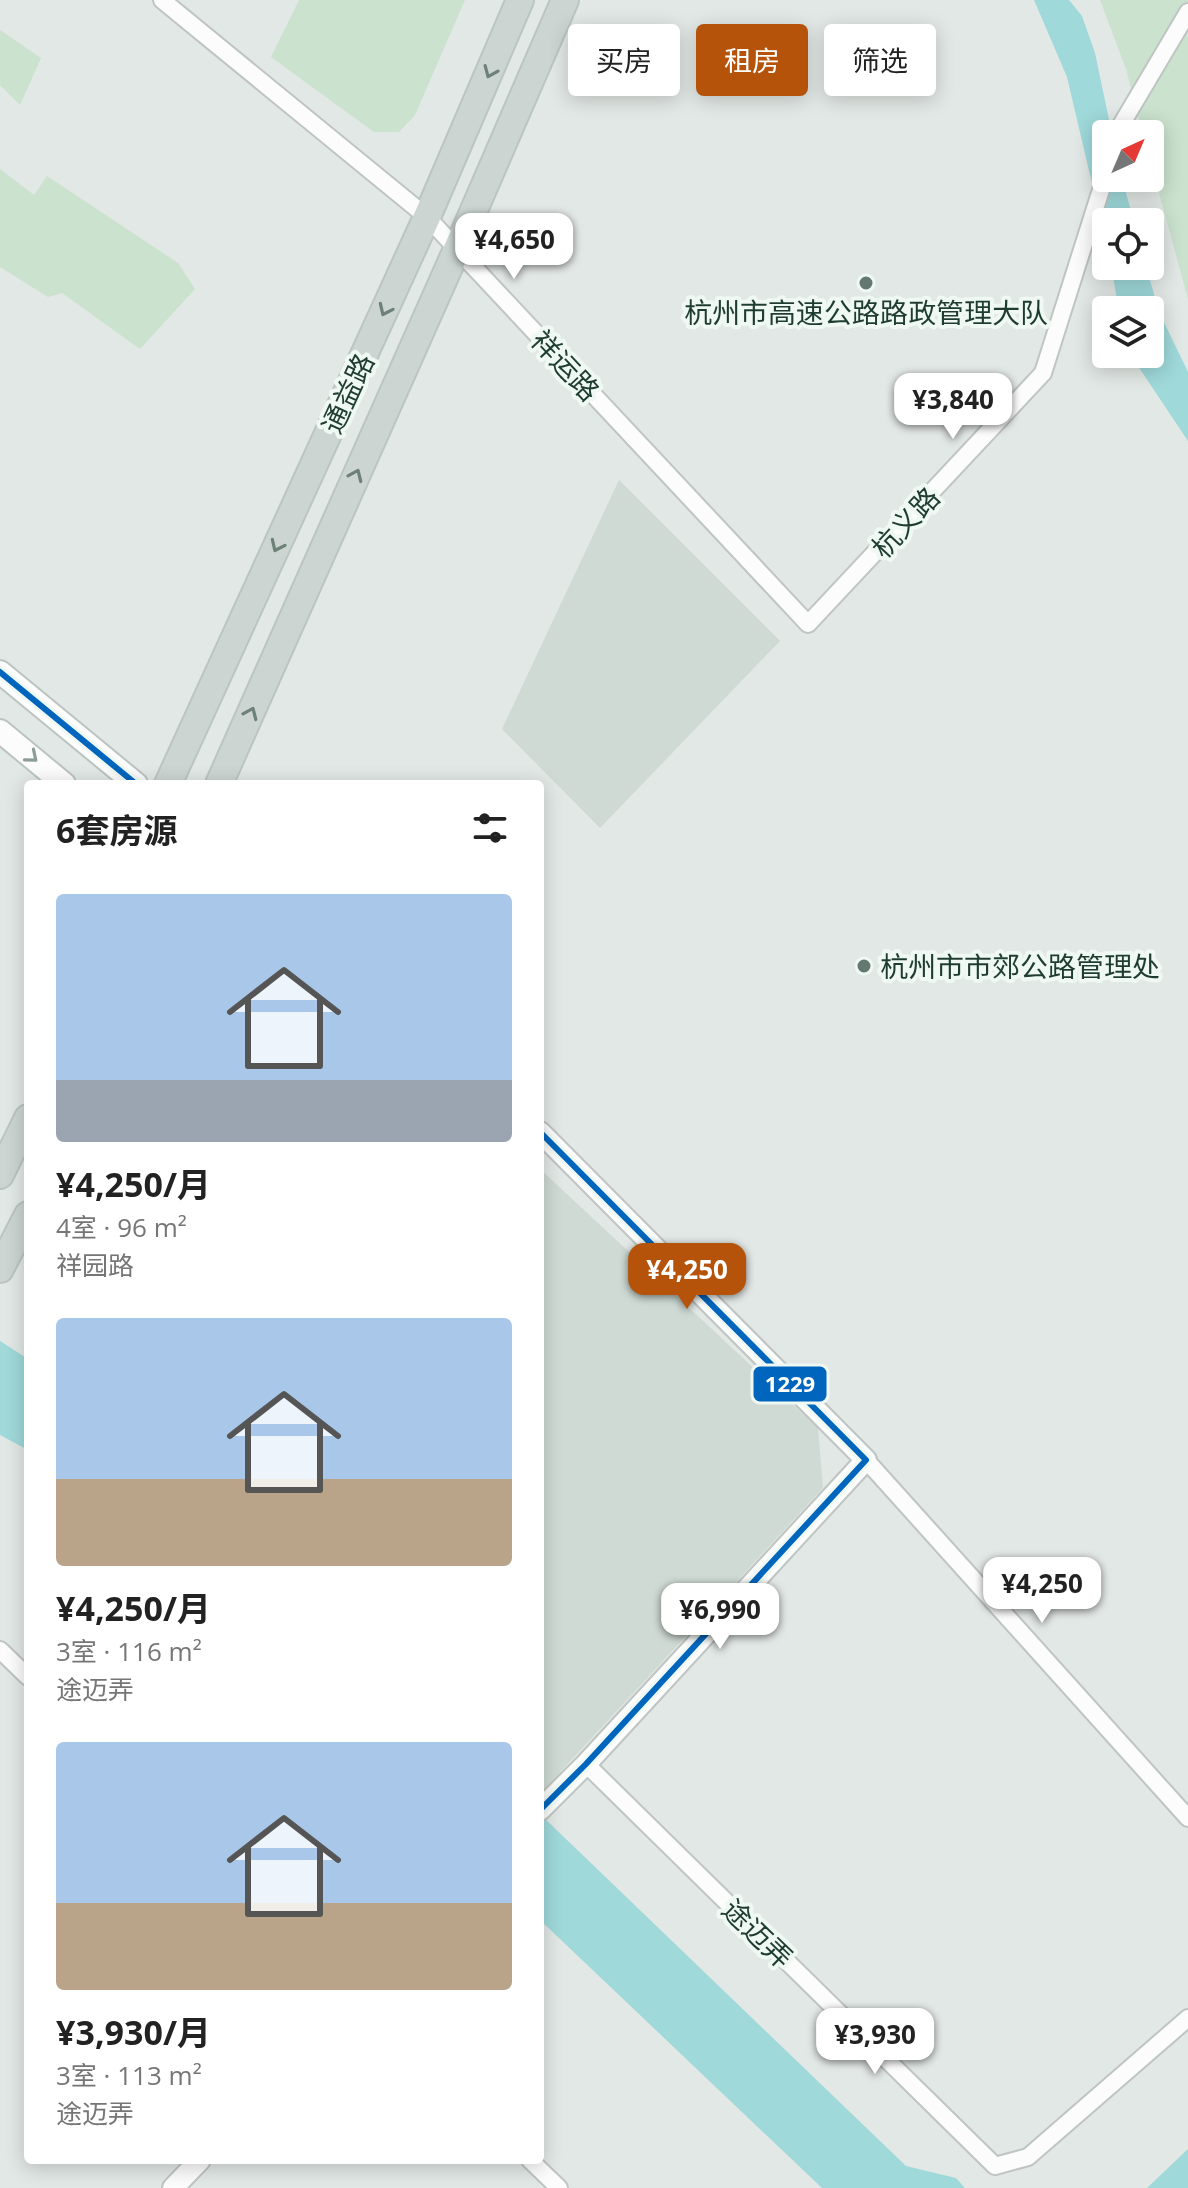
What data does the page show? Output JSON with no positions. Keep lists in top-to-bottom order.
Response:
{
  "streets": {
    "main road": ["通益路"],
    "street": ["祥运路", "杭义路", "途迈弄"]
  },
  "crossings": [
    ["祥运路", "通益路"],
    ["祥运路", "杭义路"]
  ],
  "places": ["杭州市高速公路路政管理大队", "杭州市市郊公路管理处"],
  "lines": ["transit line 1229"],
  "north": "top right",
  "page": {
    "chip": ["买房", "租房", "筛选"],
    "price": [
      "¥4,650",
      "¥3,840",
      "¥4,250",
      "¥4,250",
      "¥6,990",
      "¥3,930"
    ],
    "heading": "6套房源",
    "list": [
      {
        "name": "¥4,250/月",
        "note": "4室 · 96 m² · 祥园路"
      },
      {
        "name": "¥4,250/月",
        "note": "3室 · 116 m² · 途迈弄"
      },
      {
        "name": "¥3,930/月",
        "note": "3室 · 113 m² · 途迈弄"
      }
    ]
  }
}
